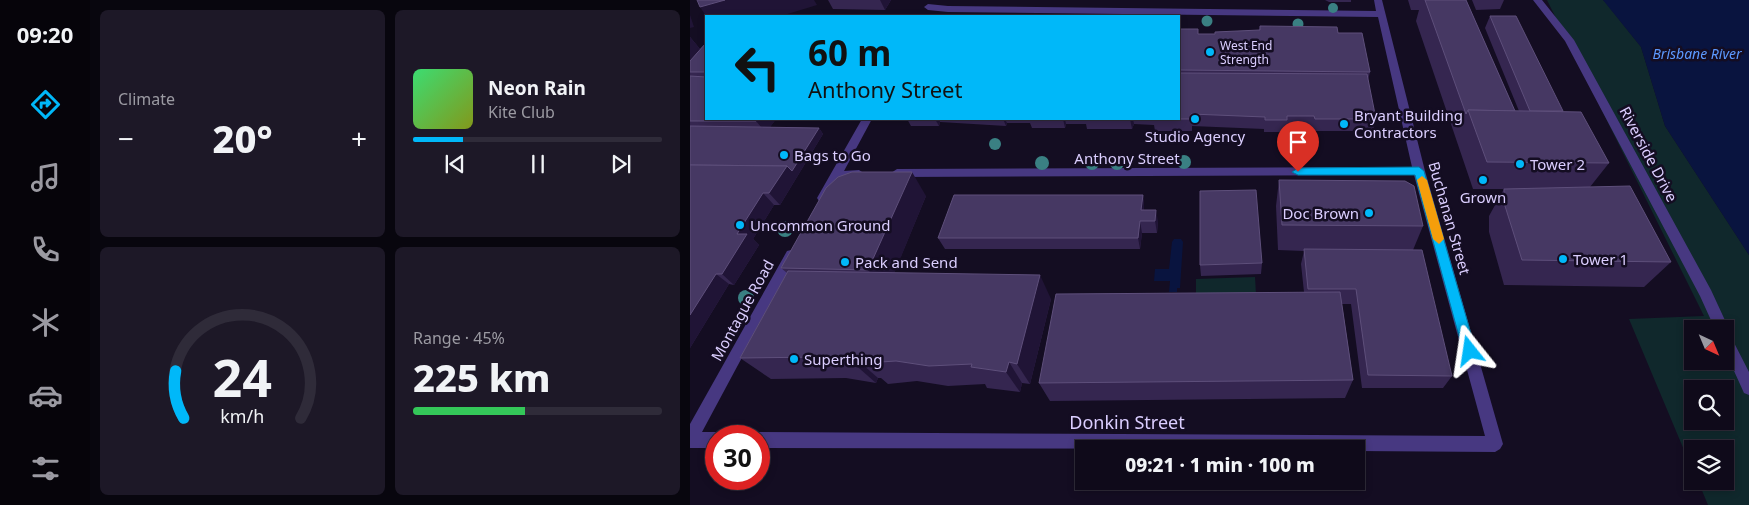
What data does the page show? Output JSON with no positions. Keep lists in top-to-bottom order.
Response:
{
  "streets": {
    "street": [
      "Riverside Drive",
      "Anthony Street",
      "Buchanan Street",
      "Montague Road",
      "Donkin Street"
    ]
  },
  "crossings": [
    ["Anthony Street", "Buchanan Street"],
    ["Buchanan Street", "Donkin Street"]
  ],
  "water": ["Brisbane River"],
  "places": [
    "West End Strength",
    "Studio Agency",
    "Bryant Building Contractors",
    "Bags to Go",
    "Tower 2",
    "Grown",
    "Doc Brown",
    "Uncommon Ground",
    "Tower 1",
    "Pack and Send",
    "Superthing"
  ],
  "north": "bottom right",
  "page": {
    "tabs": "09:20",
    "tile": [
      "Climate",
      ["Range · 45%", "225 km"]
    ],
    "turn": ["60 m", "Anthony Street"],
    "song": ["Neon Rain", "Kite Club"],
    "heat": ["−", "20°", "+"],
    "limit": "30",
    "trip": "09:21 · 1 min · 100 m",
    "gauge": ["24", "km/h"]
  }
}
